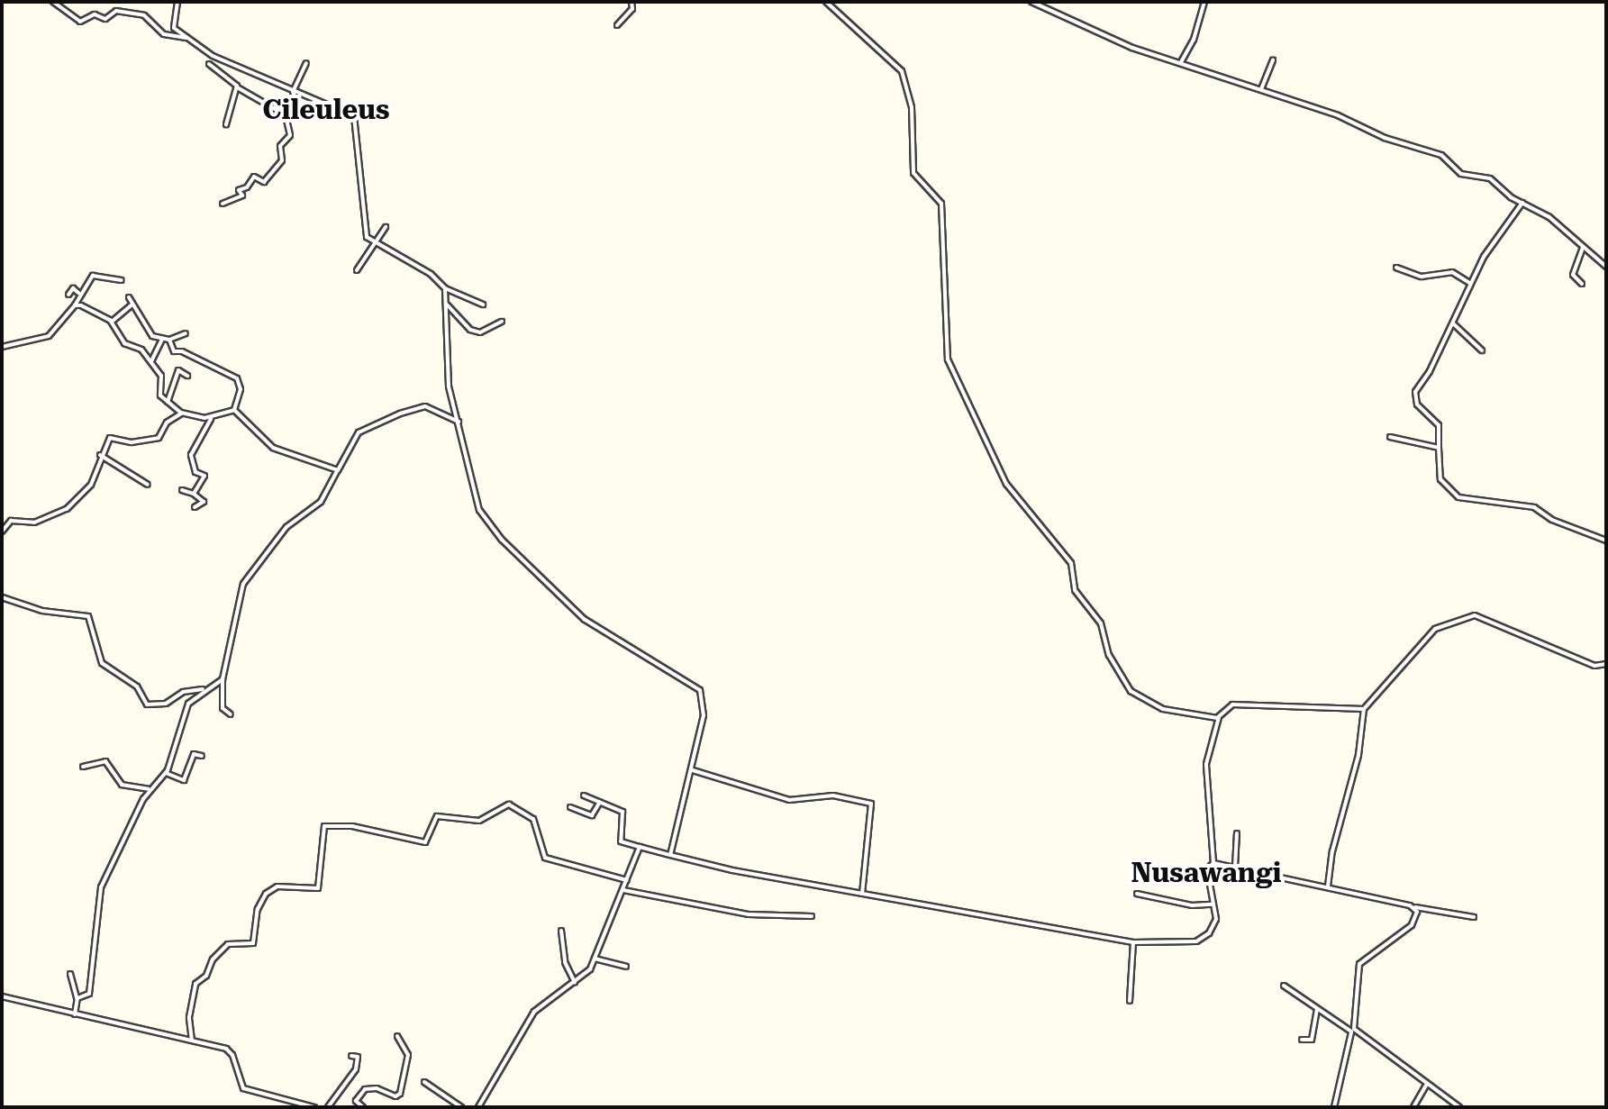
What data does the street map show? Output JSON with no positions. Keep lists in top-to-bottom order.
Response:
{
  "districts": ["Cileuleus", "Nusawangi"]
}
